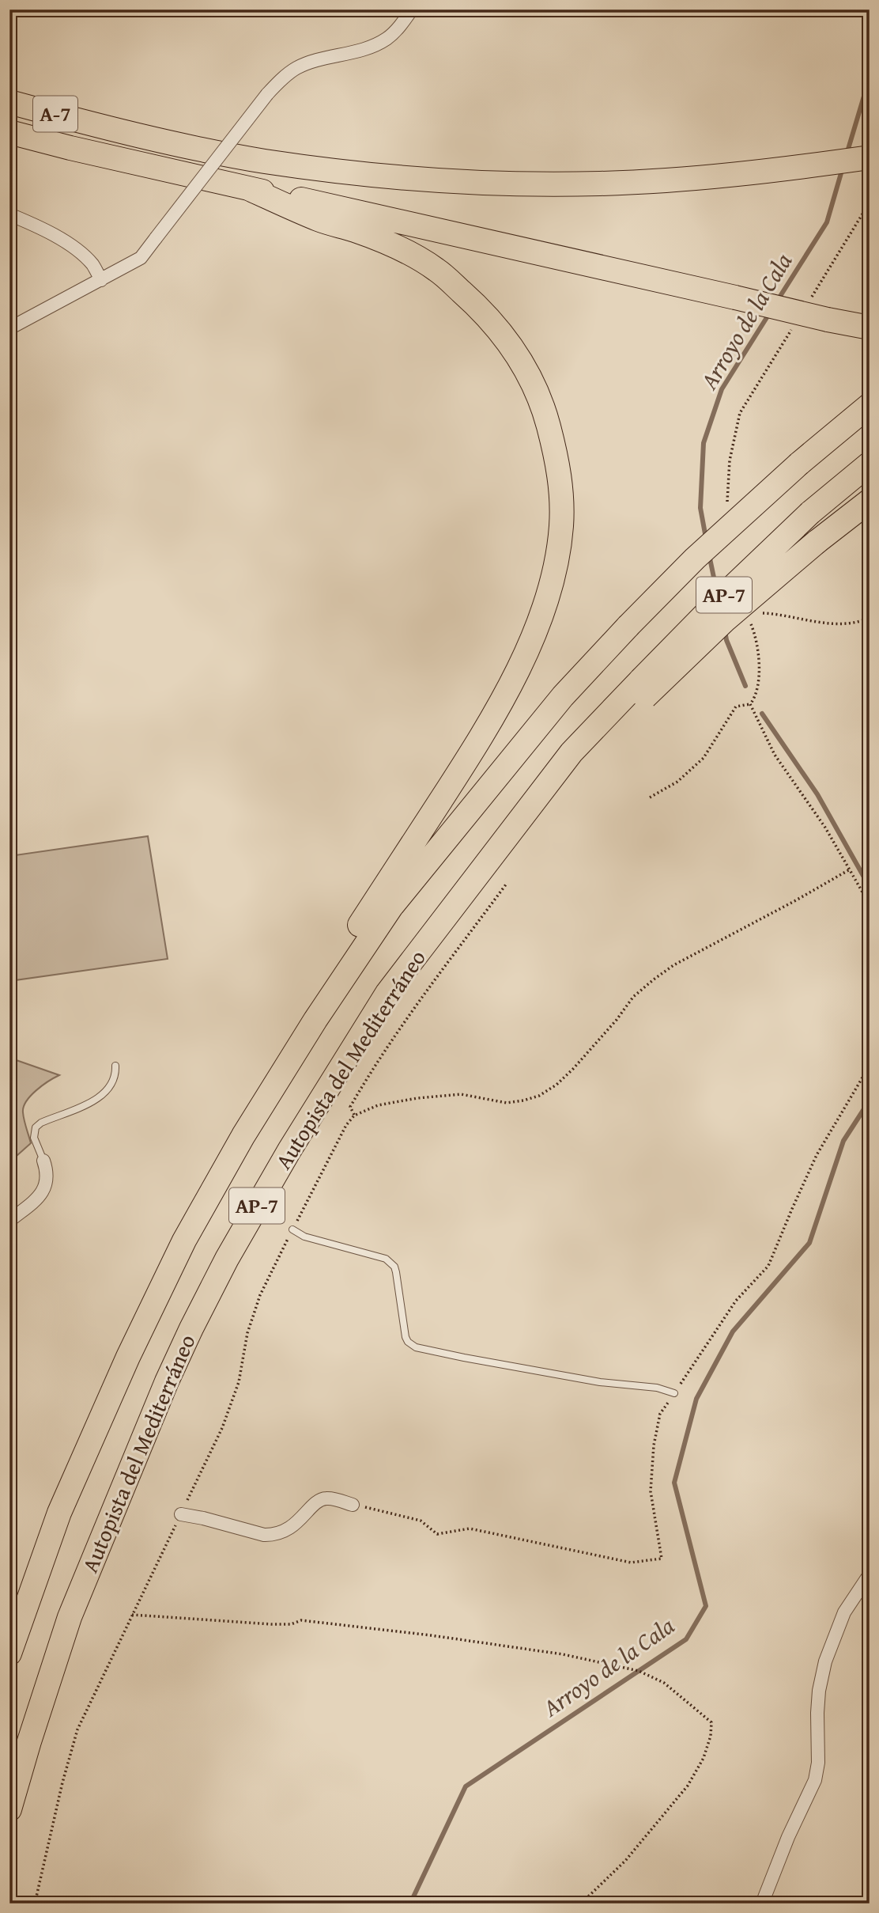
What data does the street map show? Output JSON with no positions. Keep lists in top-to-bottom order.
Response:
{
  "streets": {
    "highway": ["A-7", "AP-7", "Autopista del Mediterráneo"]
  },
  "water": ["Arroyo de la Cala"]
}
